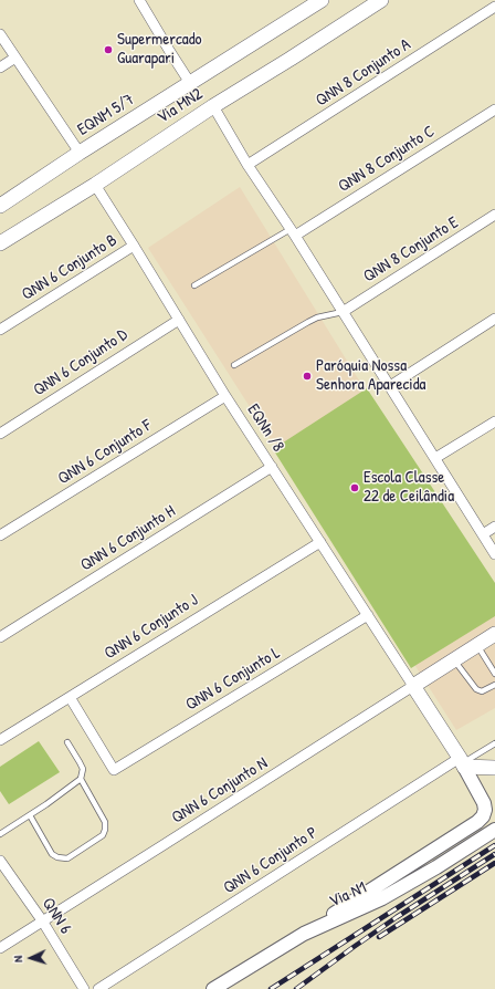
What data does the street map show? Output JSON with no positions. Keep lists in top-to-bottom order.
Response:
{
  "streets": {
    "main road": ["Via MN2", "EQNM 5/7"],
    "street": [
      "QNN 8 Conjunto A",
      "QNN 8 Conjunto C",
      "QNN 8 Conjunto E",
      "QNN 6 Conjunto B",
      "QNN 6 Conjunto D",
      "EQNn /8",
      "QNN 6 Conjunto F",
      "QNN 6 Conjunto H",
      "QNN 6 Conjunto J",
      "QNN 6 Conjunto L",
      "QNN 6 Conjunto N",
      "QNN 6 Conjunto P",
      "Via N1",
      "QNN 6"
    ]
  },
  "crossings": [
    ["Via MN2", "EQNn /8"],
    ["QNN 6 Conjunto B", "EQNn /8"],
    ["QNN 6 Conjunto D", "EQNn /8"],
    ["EQNn /8", "QNN 6 Conjunto F"],
    ["EQNn /8", "QNN 6 Conjunto H"],
    ["EQNn /8", "QNN 6 Conjunto J"],
    ["EQNn /8", "QNN 6 Conjunto L"],
    ["EQNn /8", "QNN 6 Conjunto N"],
    ["QNN 6 Conjunto J", "QNN 6 Conjunto L"],
    ["QNN 6 Conjunto N", "QNN 6"]
  ],
  "places": ["Supermercado Guarapari", "Paróquia Nossa Senhora Aparecida", "Escola Classe 22 de Ceilândia"],
  "north": "left"
}
